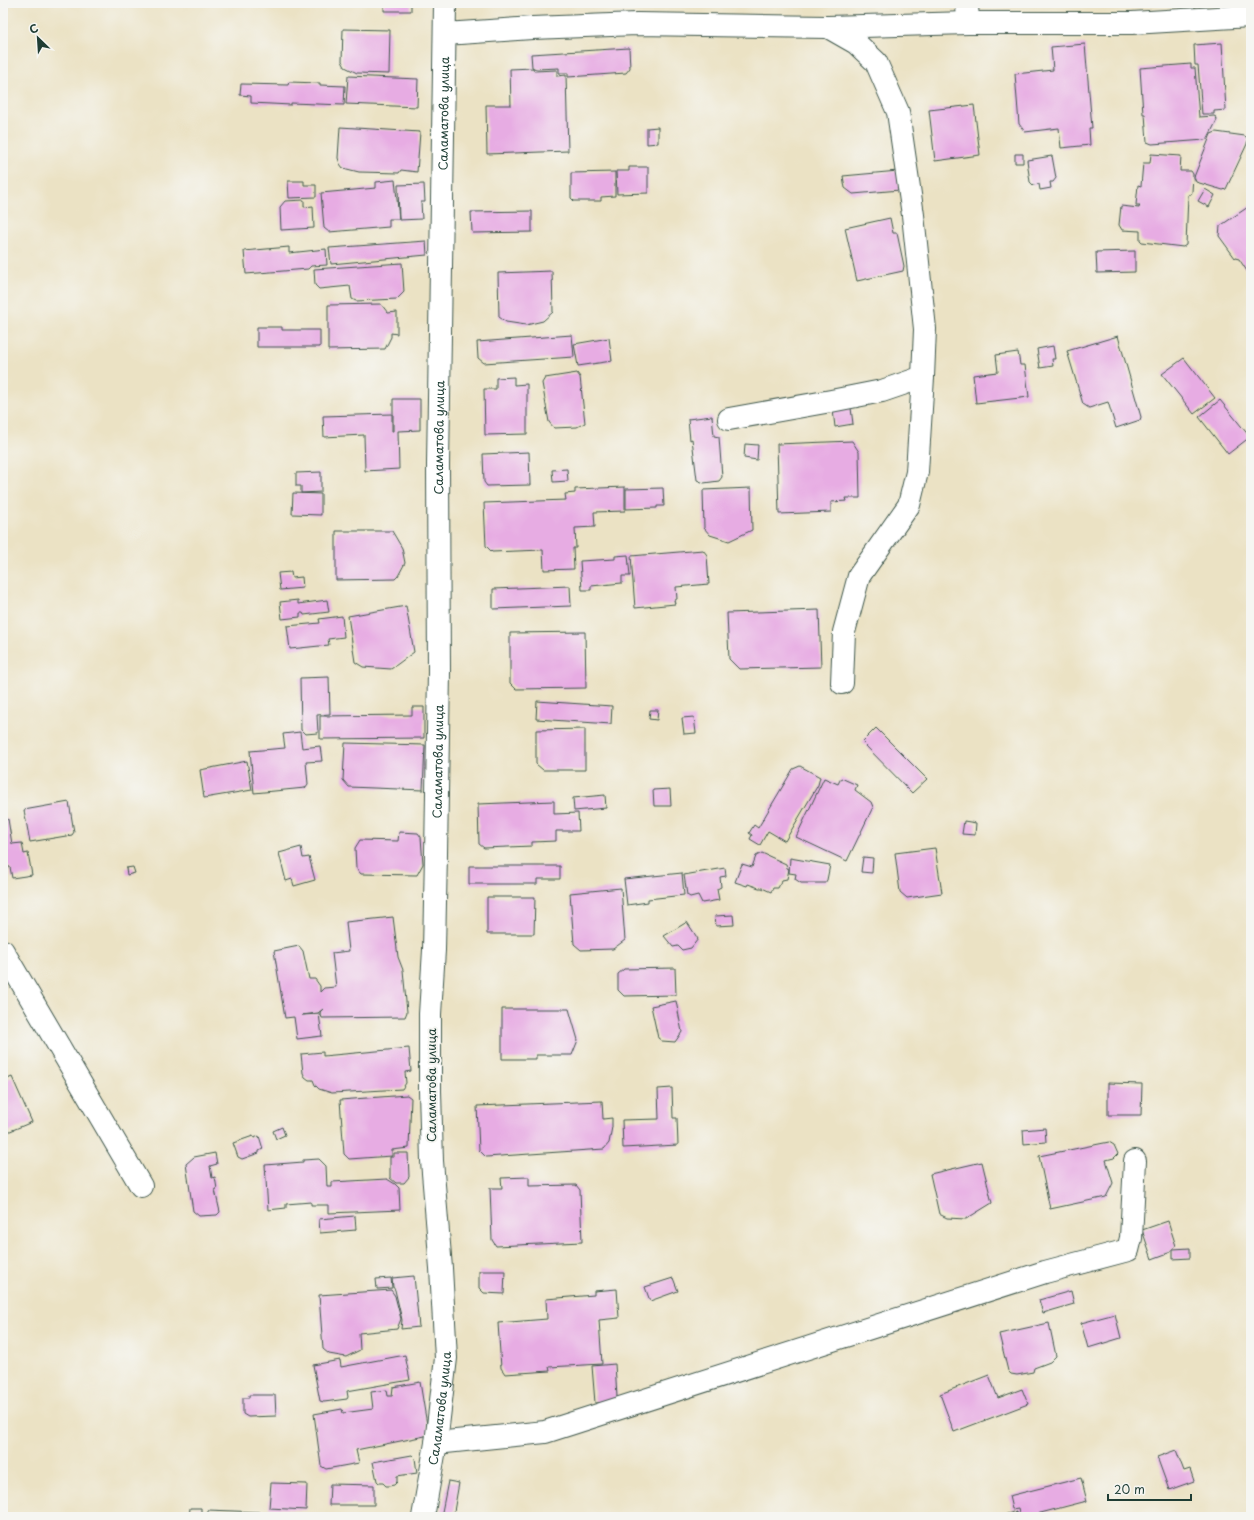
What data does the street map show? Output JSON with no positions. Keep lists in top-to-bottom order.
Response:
{
  "streets": {
    "street": ["Саламатова улица"]
  },
  "scale_bar": "20 m",
  "north": "top left"
}
